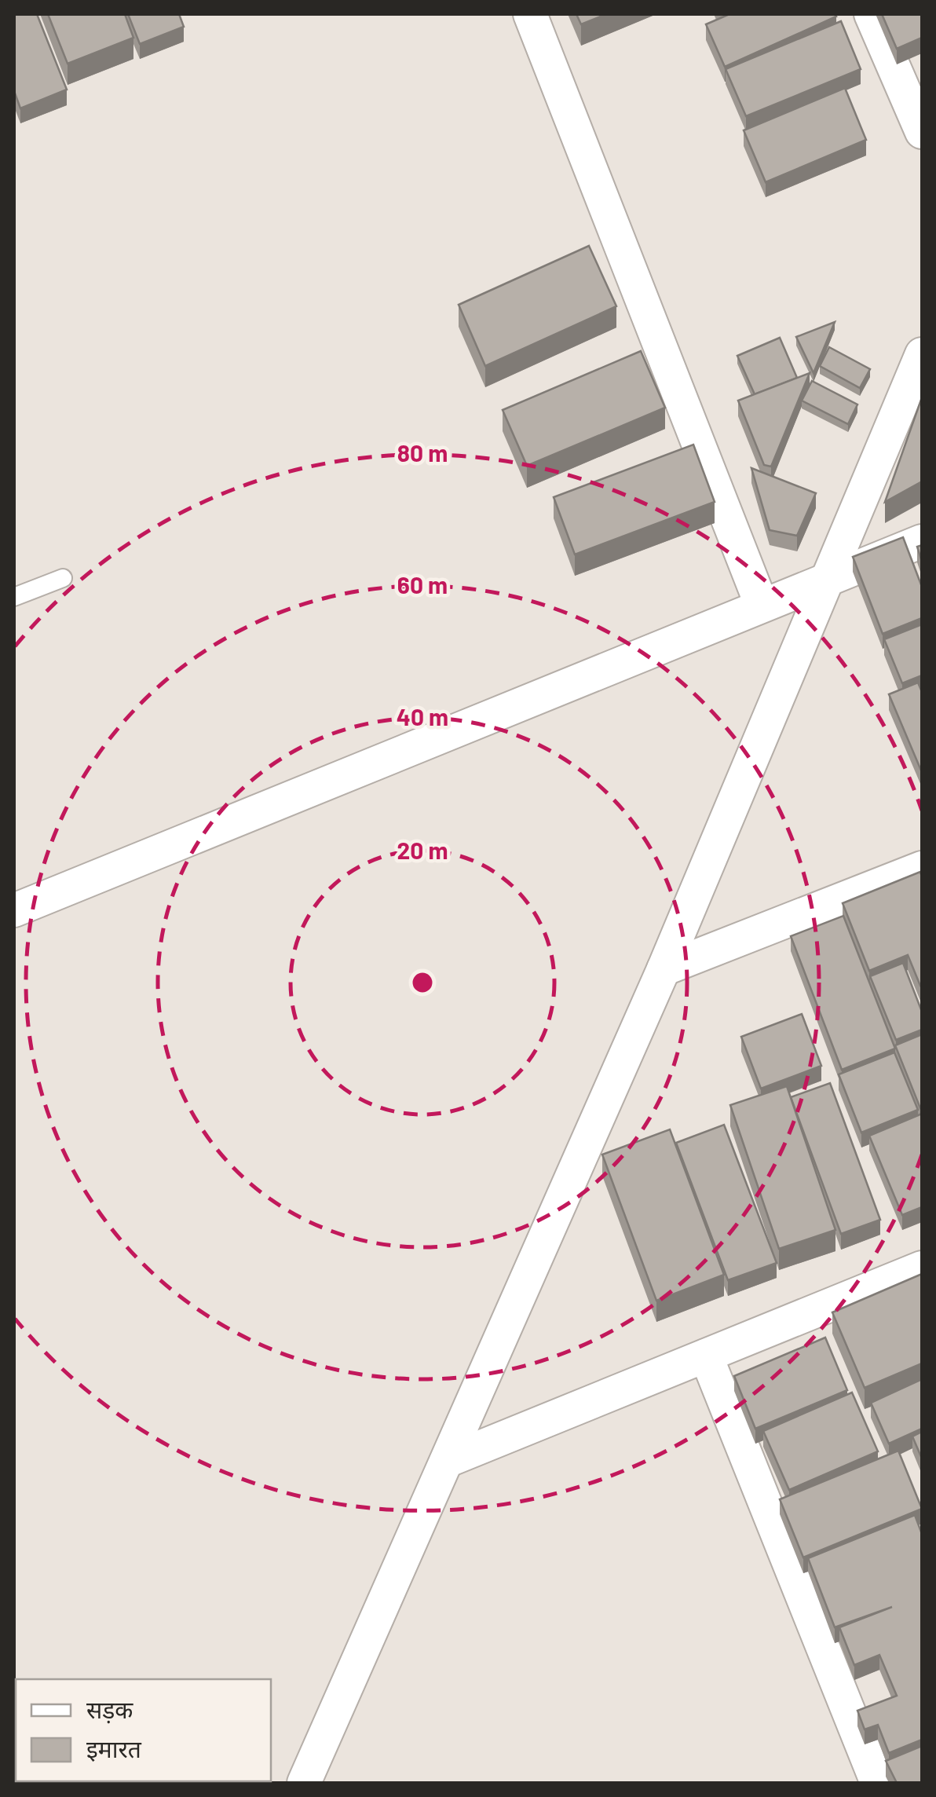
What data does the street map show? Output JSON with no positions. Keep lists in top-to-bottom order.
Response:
{
  "legend": ["सड़क", "इमारत"],
  "rings": [
    "80 m",
    "60 m",
    "40 m",
    "20 m"
  ]
}
